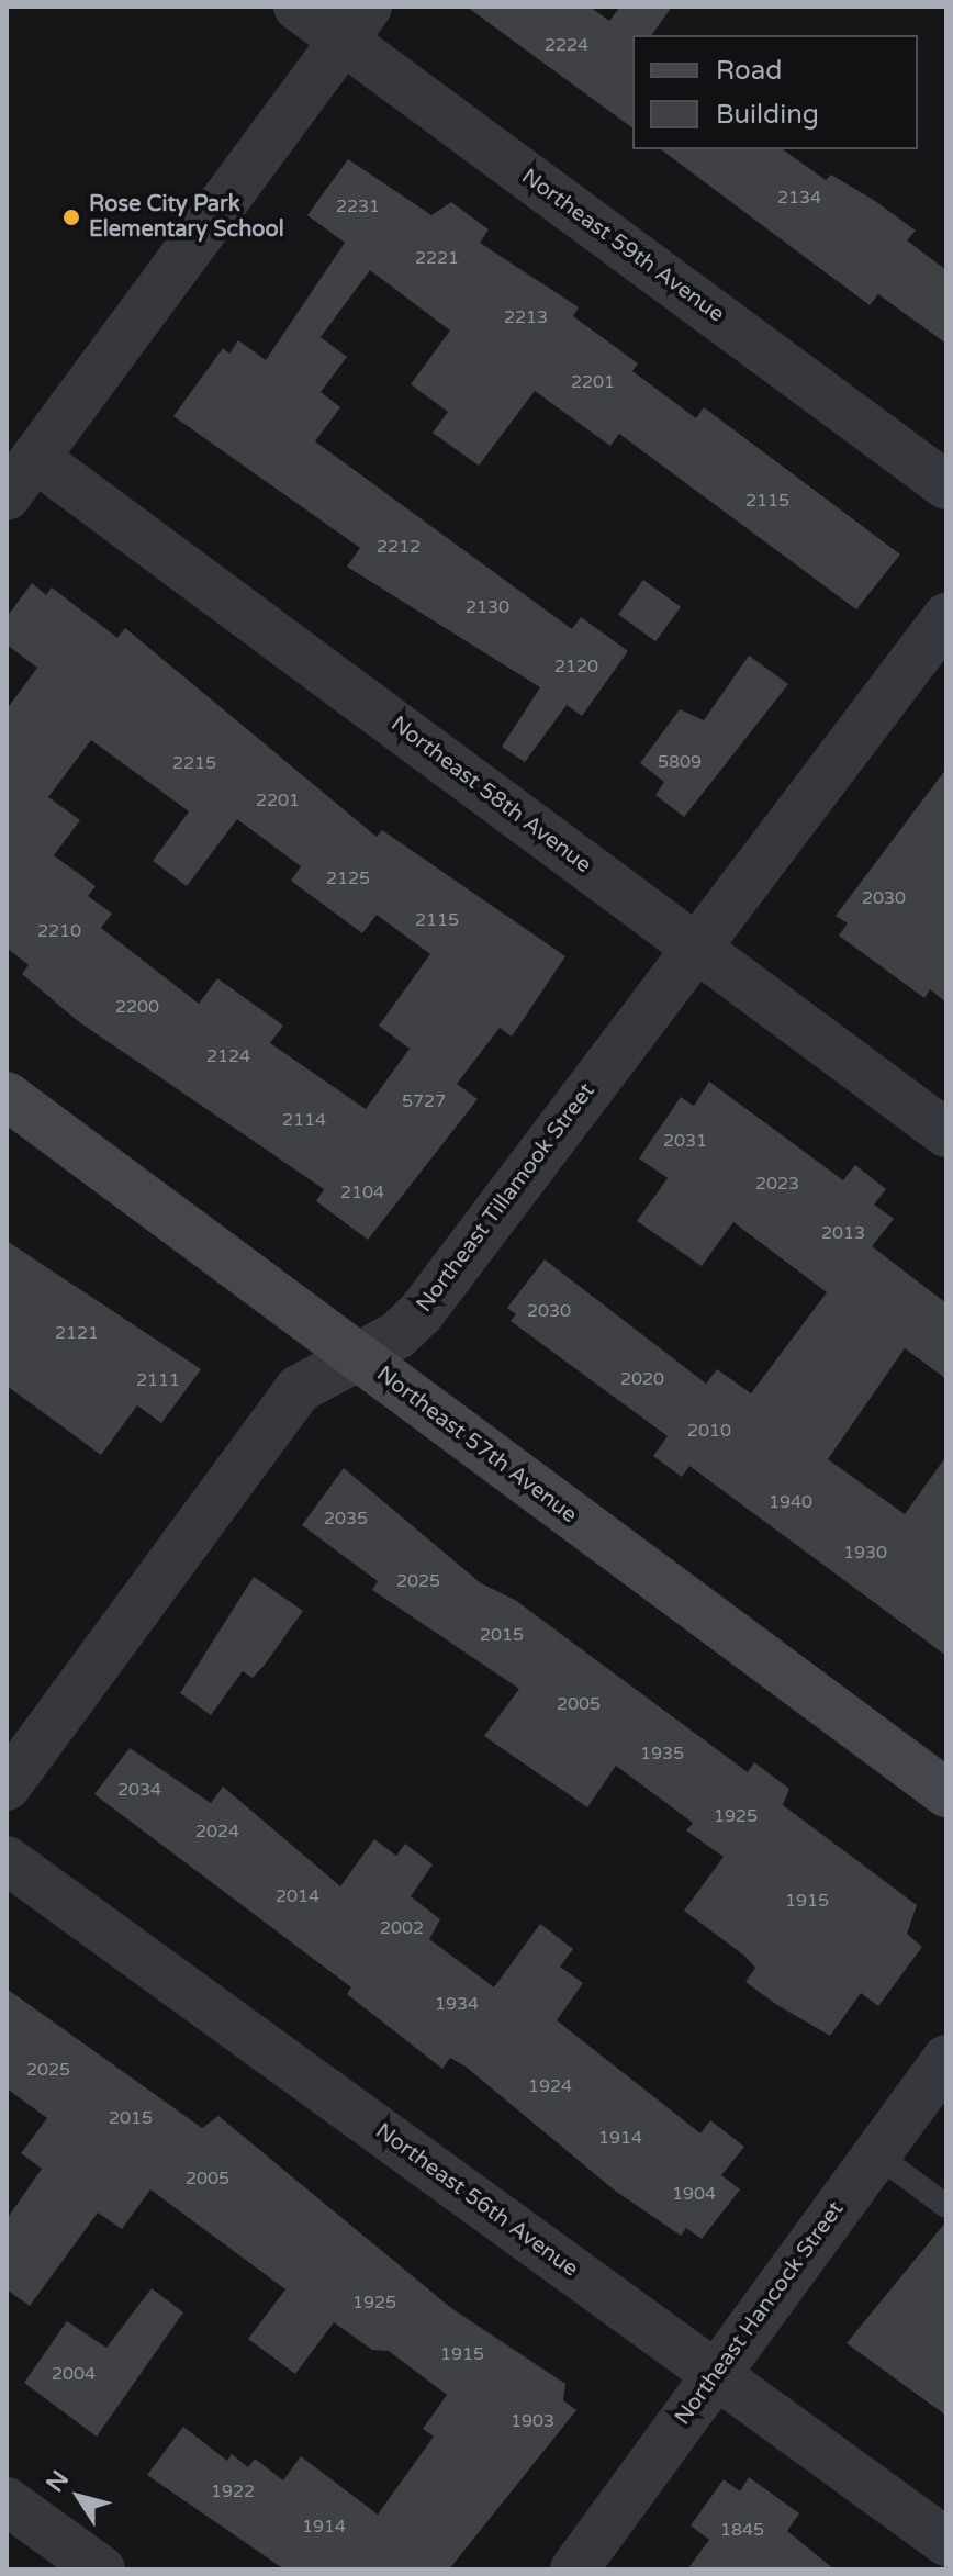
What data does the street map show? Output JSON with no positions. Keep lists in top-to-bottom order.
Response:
{
  "streets": {
    "main road": ["Northeast 57th Avenue"],
    "street": [
      "Northeast 59th Avenue",
      "Northeast 58th Avenue",
      "Northeast Tillamook Street",
      "Northeast 56th Avenue",
      "Northeast Hancock Street"
    ]
  },
  "crossings": [
    ["Northeast 58th Avenue", "Northeast Tillamook Street"],
    ["Northeast Tillamook Street", "Northeast 57th Avenue"],
    ["Northeast 56th Avenue", "Northeast Hancock Street"]
  ],
  "places": ["Rose City Park Elementary School"],
  "house_numbers": [
    "2224",
    "2134",
    "2231",
    "2221",
    "2213",
    "2201",
    "2115",
    "2212",
    "2130",
    "2120",
    "5809",
    "2215",
    "2201",
    "2125",
    "2030",
    "2115",
    "2210",
    "2200",
    "2124",
    "5727",
    "2114",
    "2031",
    "2023",
    "2104",
    "2013",
    "2030",
    "2121",
    "2020",
    "2111",
    "2010",
    "1940",
    "2035",
    "1930",
    "2025",
    "2015",
    "2005",
    "1935",
    "2034",
    "1925",
    "2024",
    "2014",
    "1915",
    "2002",
    "1934",
    "2025",
    "1924",
    "2015",
    "1914",
    "2005",
    "1904",
    "1925",
    "1915",
    "2004",
    "1903",
    "1922",
    "1914",
    "1845"
  ],
  "legend": ["Road", "Building"],
  "north": "top left"
}
